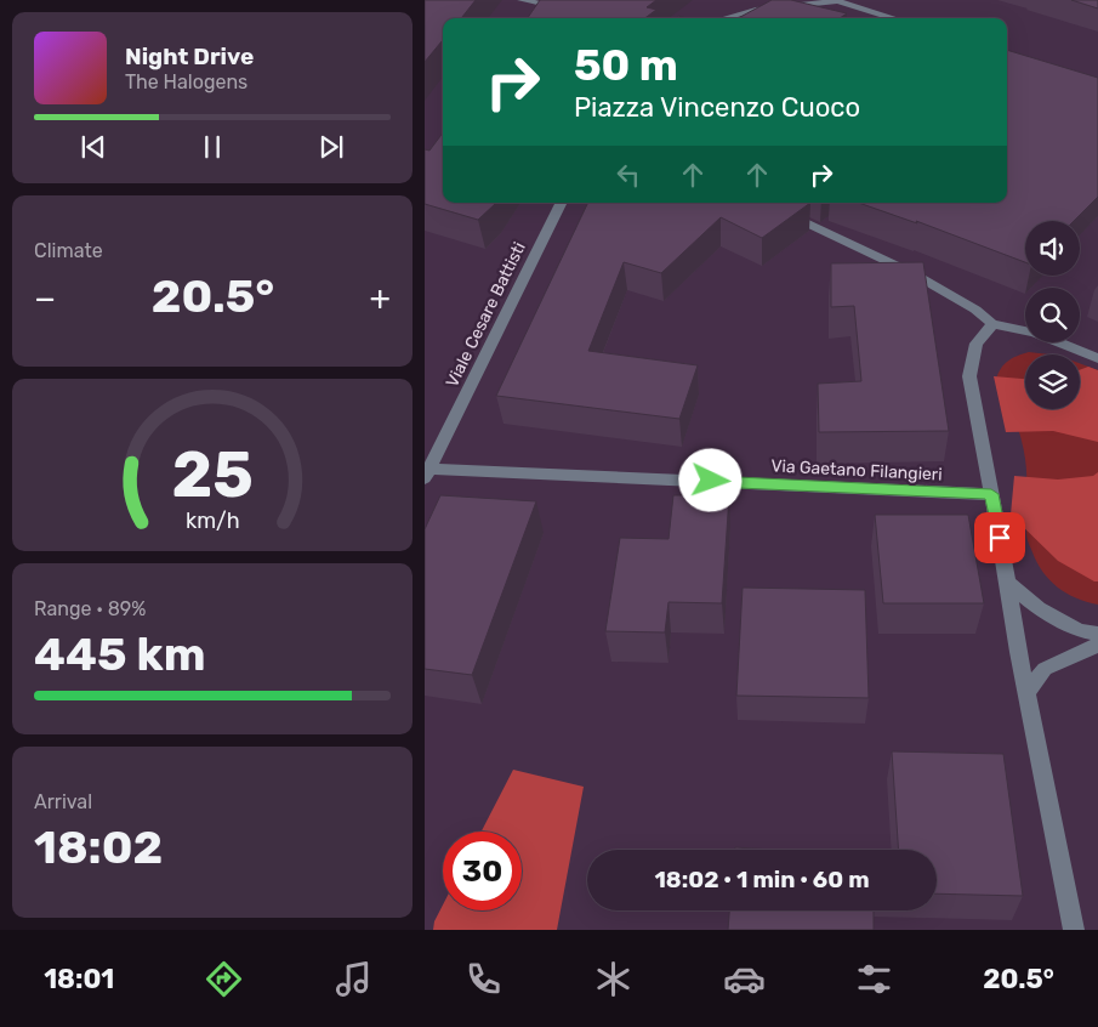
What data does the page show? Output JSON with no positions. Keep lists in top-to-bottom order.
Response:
{
  "streets": {
    "street": ["Viale Cesare Battisti", "Via Gaetano Filangieri"]
  },
  "crossings": [
    ["Viale Cesare Battisti", "Via Gaetano Filangieri"]
  ],
  "page": {
    "turn": ["50 m", "Piazza Vincenzo Cuoco"],
    "song": ["Night Drive", "The Halogens"],
    "tile": [
      "Climate",
      ["Range · 89%", "445 km"],
      ["Arrival", "18:02"]
    ],
    "heat": ["−", "20.5°", "+"],
    "limit": "30",
    "trip": "18:02 · 1 min · 60 m",
    "tabs": ["18:01", "20.5°"],
    "gauge": ["25", "km/h"]
  }
}
